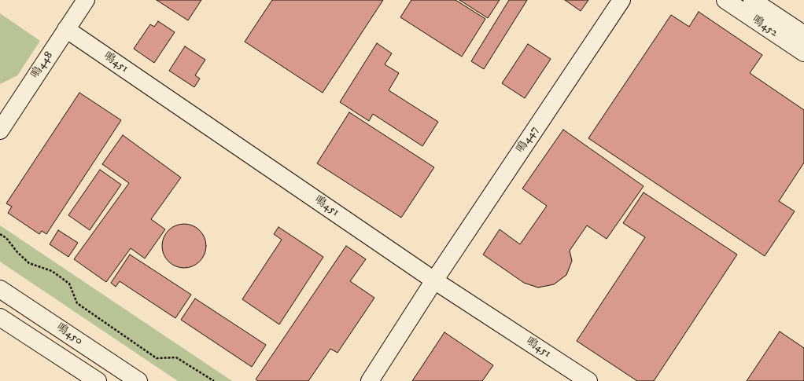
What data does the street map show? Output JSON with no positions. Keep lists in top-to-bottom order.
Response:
{
  "streets": {
    "street": [
      "鳴452",
      "鳴451",
      "鳴448",
      "鳴447",
      "鳴450"
    ]
  },
  "crossings": [
    ["鳴451", "鳴448"],
    ["鳴451", "鳴447"]
  ]
}
